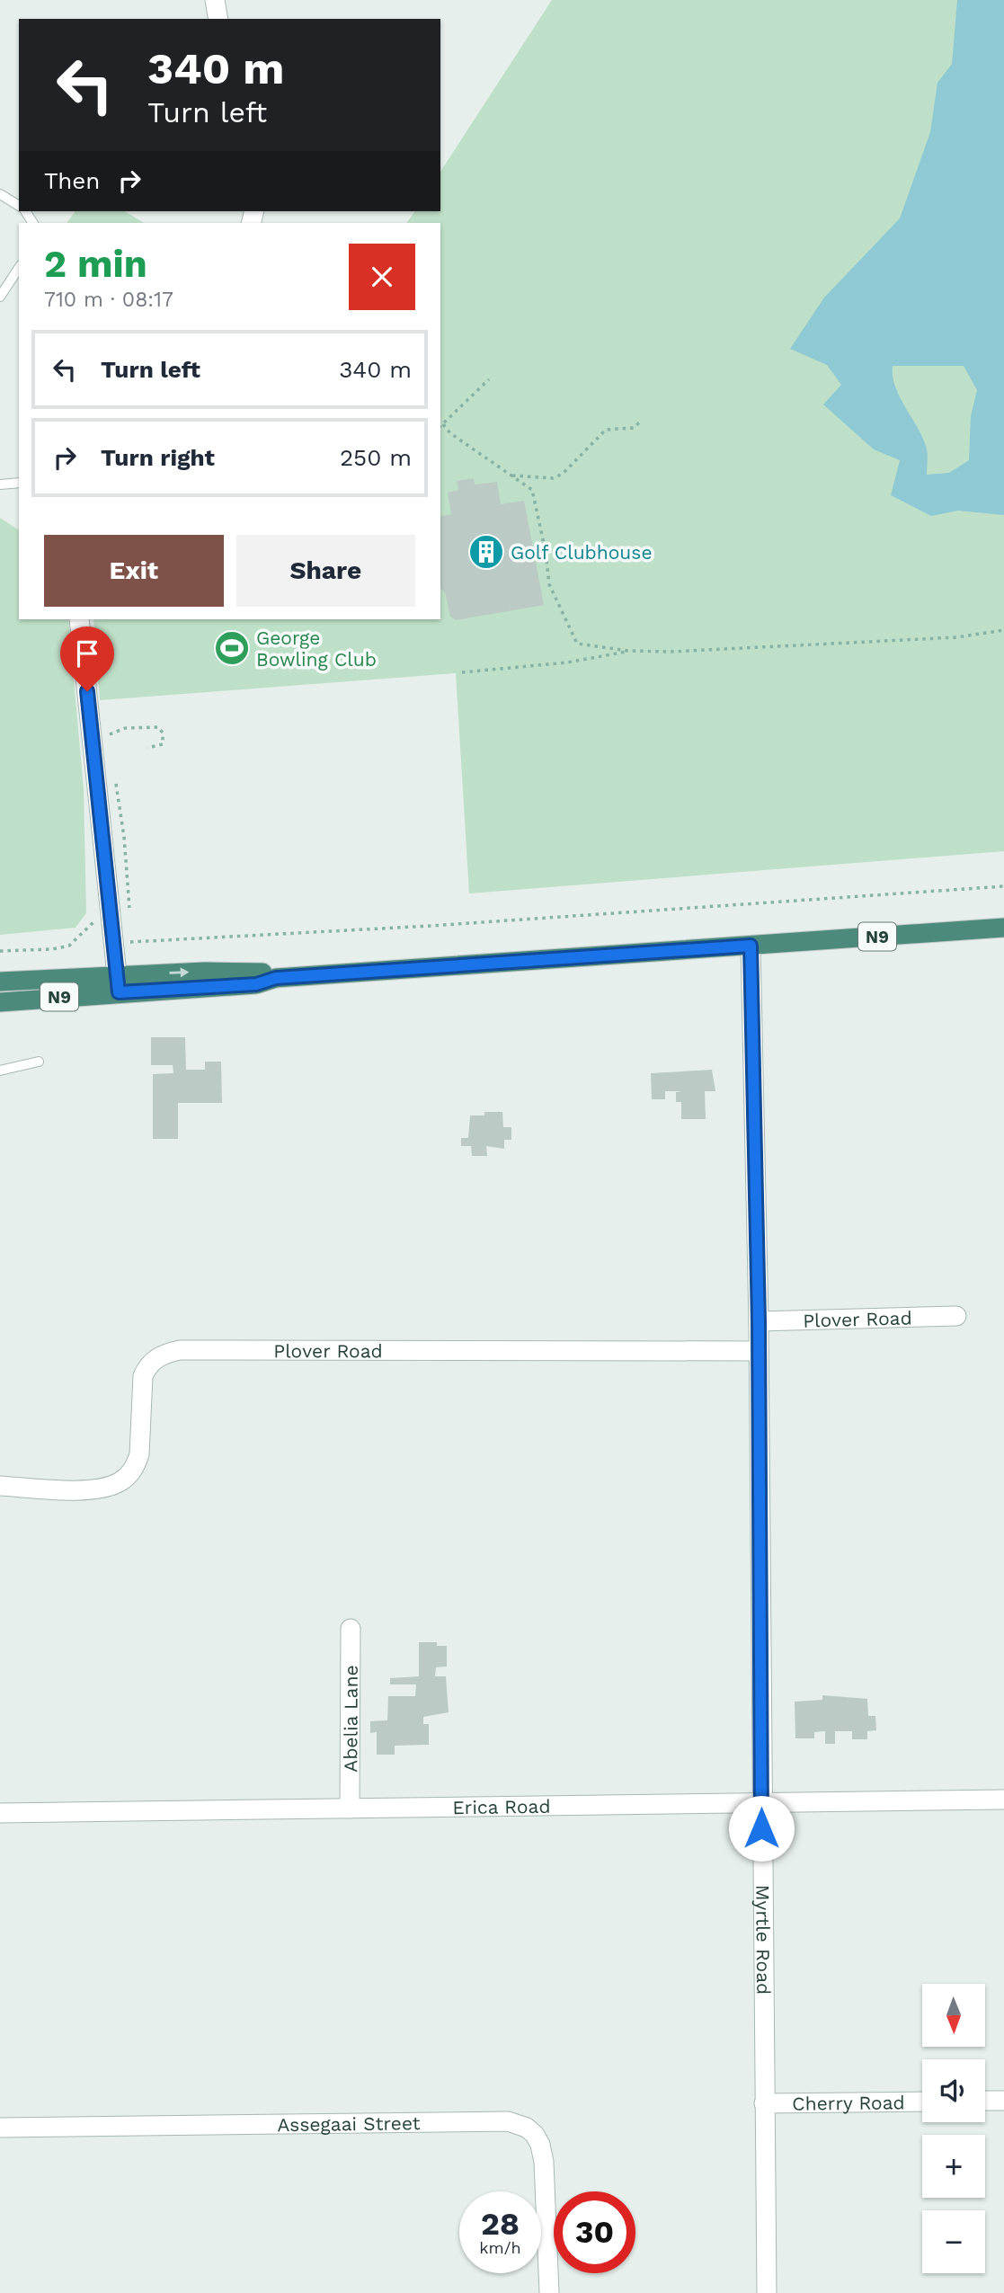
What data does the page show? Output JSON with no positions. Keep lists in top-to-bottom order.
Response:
{
  "streets": {
    "highway": ["N9"],
    "street": [
      "Plover Road",
      "Abelia Lane",
      "Erica Road",
      "Myrtle Road",
      "Cherry Road",
      "Assegaai Street"
    ]
  },
  "crossings": [
    ["N9", "Myrtle Road"],
    ["Plover Road", "Myrtle Road"],
    ["Abelia Lane", "Erica Road"],
    ["Erica Road", "Myrtle Road"],
    ["Myrtle Road", "Cherry Road"]
  ],
  "places": {
    "building": ["Golf Clubhouse"],
    "sports": ["George Bowling Club"]
  },
  "north": "bottom",
  "page": {
    "turn": ["340 m", "Turn left"],
    "then": "Then",
    "heading": ["2 min", "710 m · 08:17"],
    "list": [
      {
        "name": "Turn left",
        "value": "340 m"
      },
      {
        "name": "Turn right",
        "value": "250 m"
      }
    ],
    "buttons": ["Exit", "Share"],
    "map_buttons": ["+", "−"],
    "speed": "28 km/h",
    "limit": "30"
  }
}
